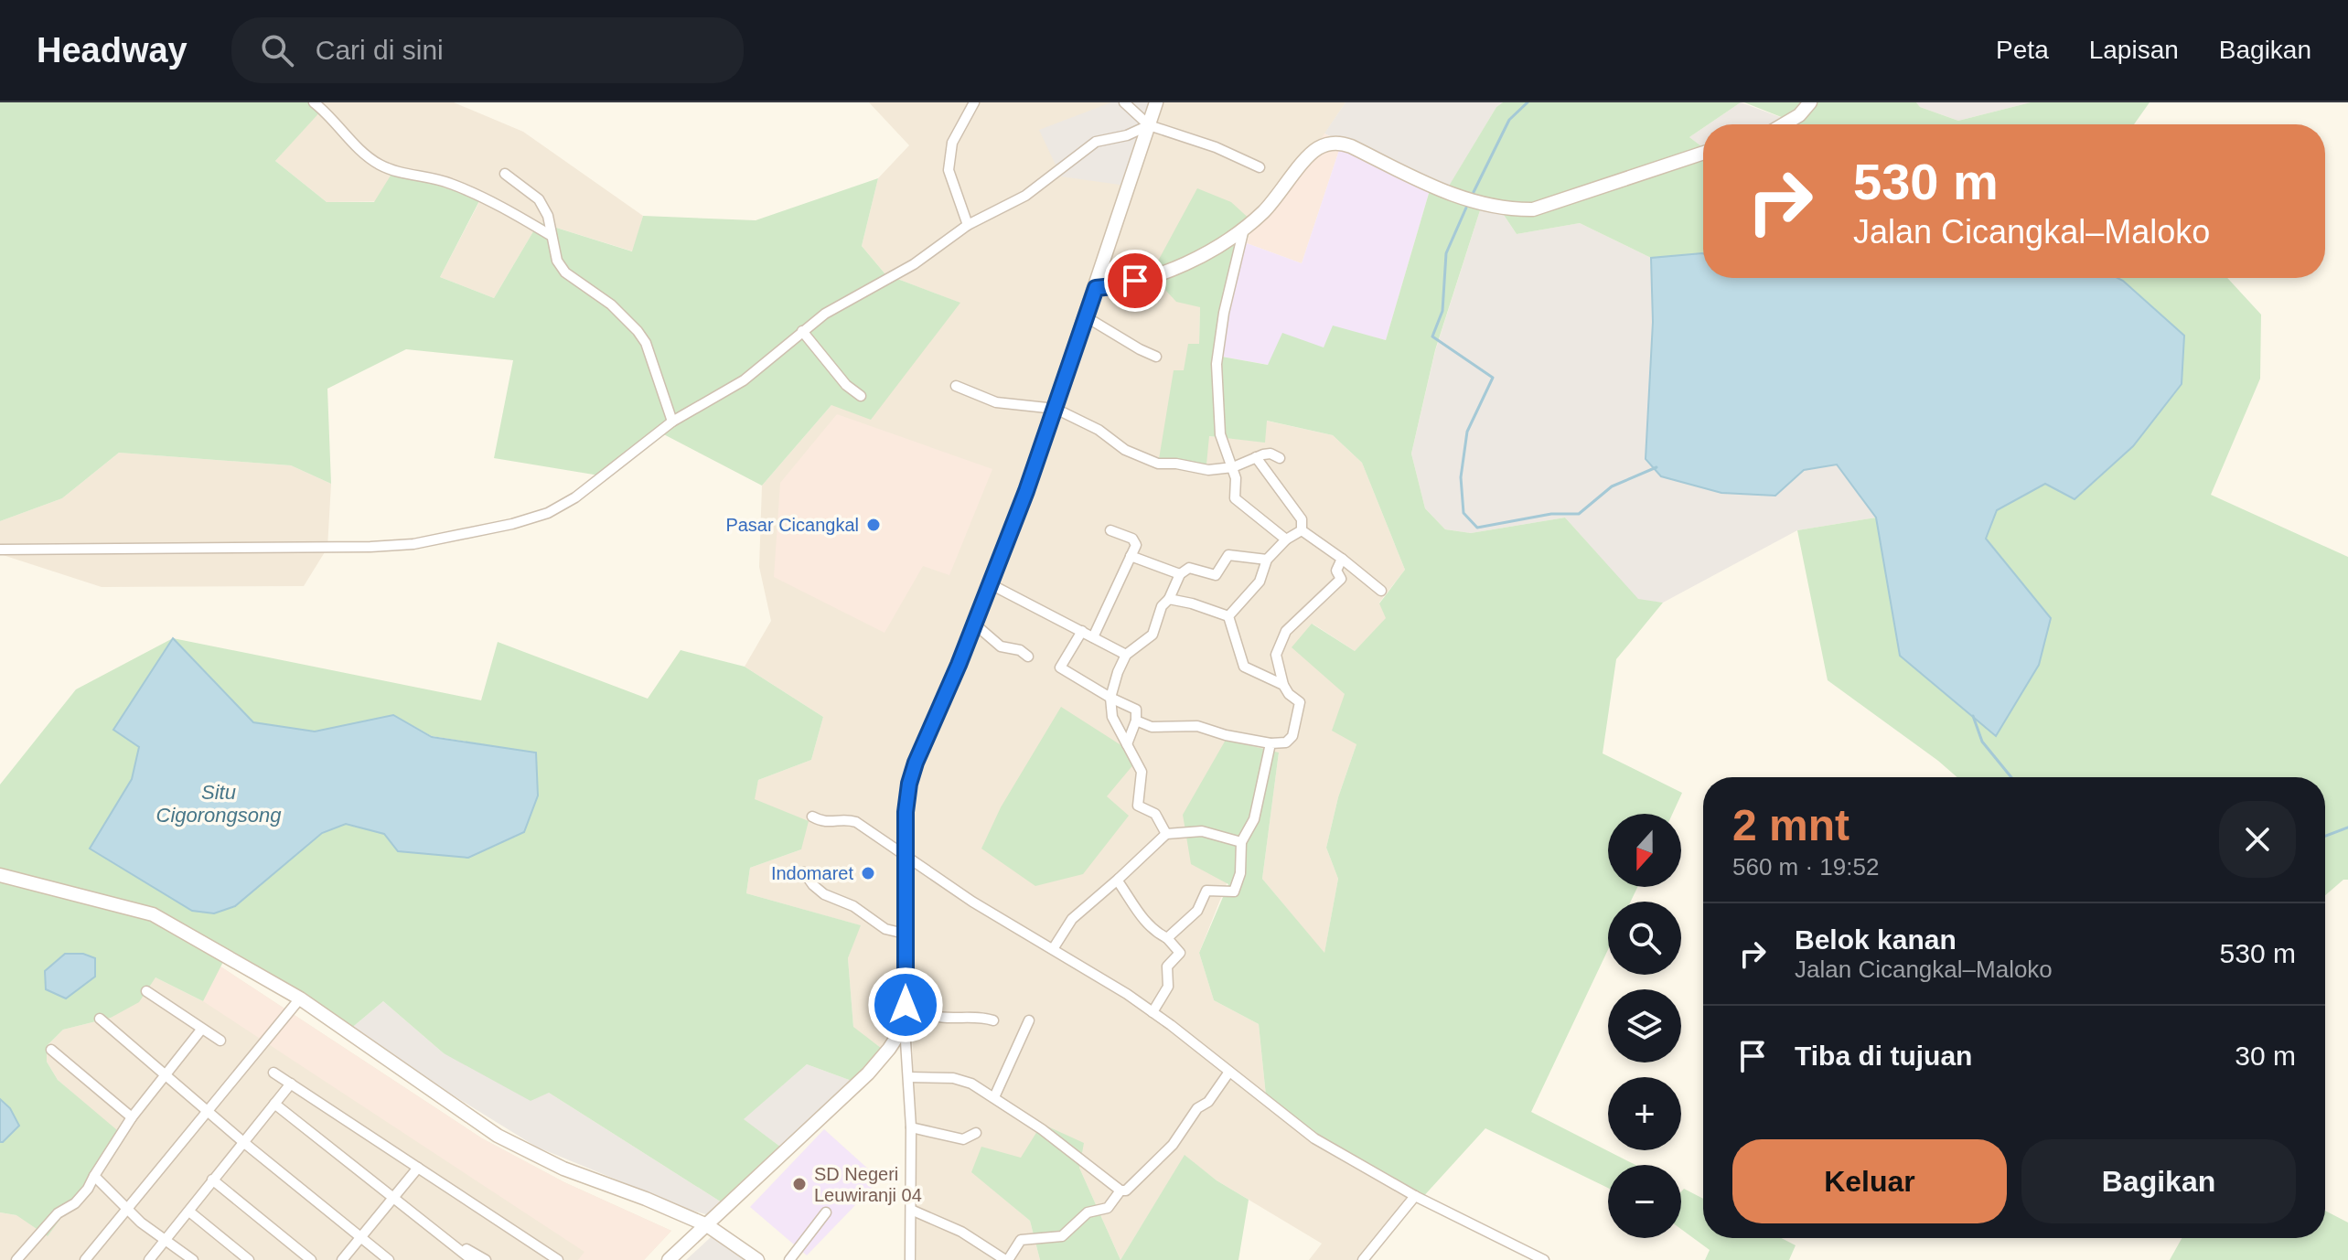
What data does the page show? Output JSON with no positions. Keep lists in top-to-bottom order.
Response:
{
  "water": ["Situ Cigorongsong"],
  "places": ["Pasar Cicangkal", "Indomaret", "SD Negeri Leuwiranji 04"],
  "north": "bottom",
  "page": {
    "header": "Headway",
    "search": "Cari di sini",
    "nav": ["Peta", "Lapisan", "Bagikan"],
    "turn": ["530 m", "Jalan Cicangkal–Maloko"],
    "heading": ["2 mnt", "560 m · 19:52"],
    "map_buttons": ["+", "−"],
    "list": [
      {
        "name": "Belok kanan",
        "note": "Jalan Cicangkal–Maloko",
        "value": "530 m"
      },
      {
        "name": "Tiba di tujuan",
        "value": "30 m"
      }
    ],
    "buttons": ["Keluar", "Bagikan"]
  }
}
